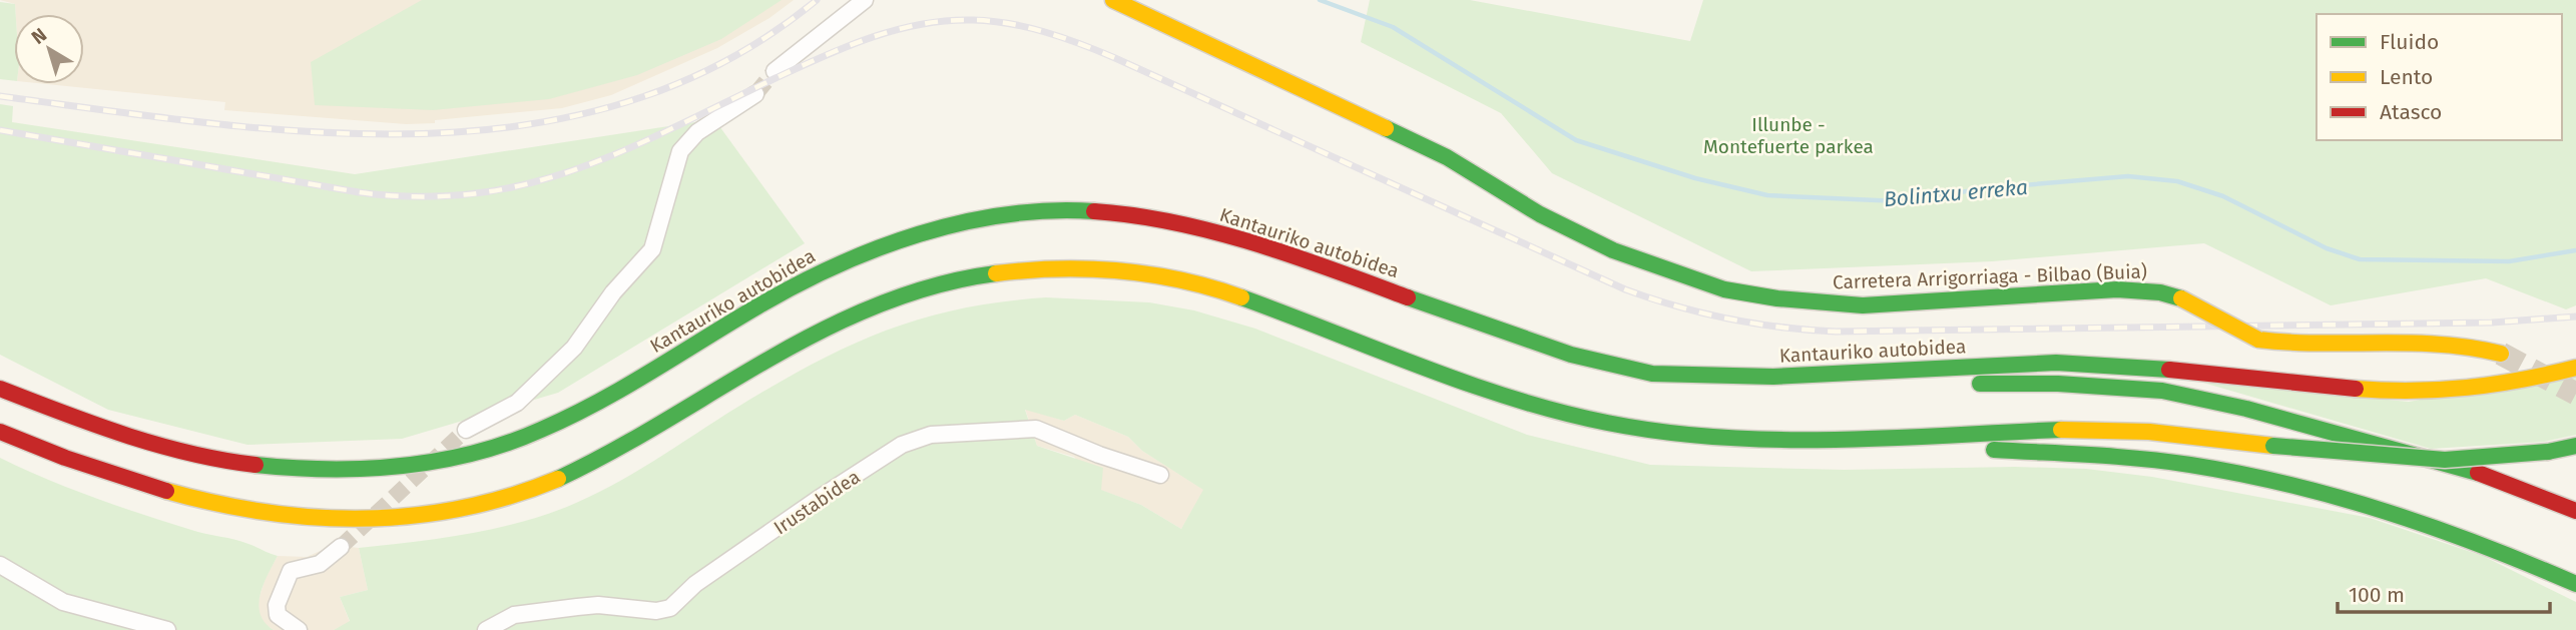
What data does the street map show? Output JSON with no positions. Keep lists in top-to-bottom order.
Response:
{
  "streets": {
    "main road": ["Kantauriko autobidea", "Carretera Arrigorriaga - Bilbao (Buia)"],
    "street": ["Irustabidea"]
  },
  "water": ["Bolintxu erreka"],
  "parks": ["Illunbe - Montefuerte parkea"],
  "legend": ["Fluido", "Lento", "Atasco"],
  "scale_bar": "100 m",
  "north": "top left"
}
